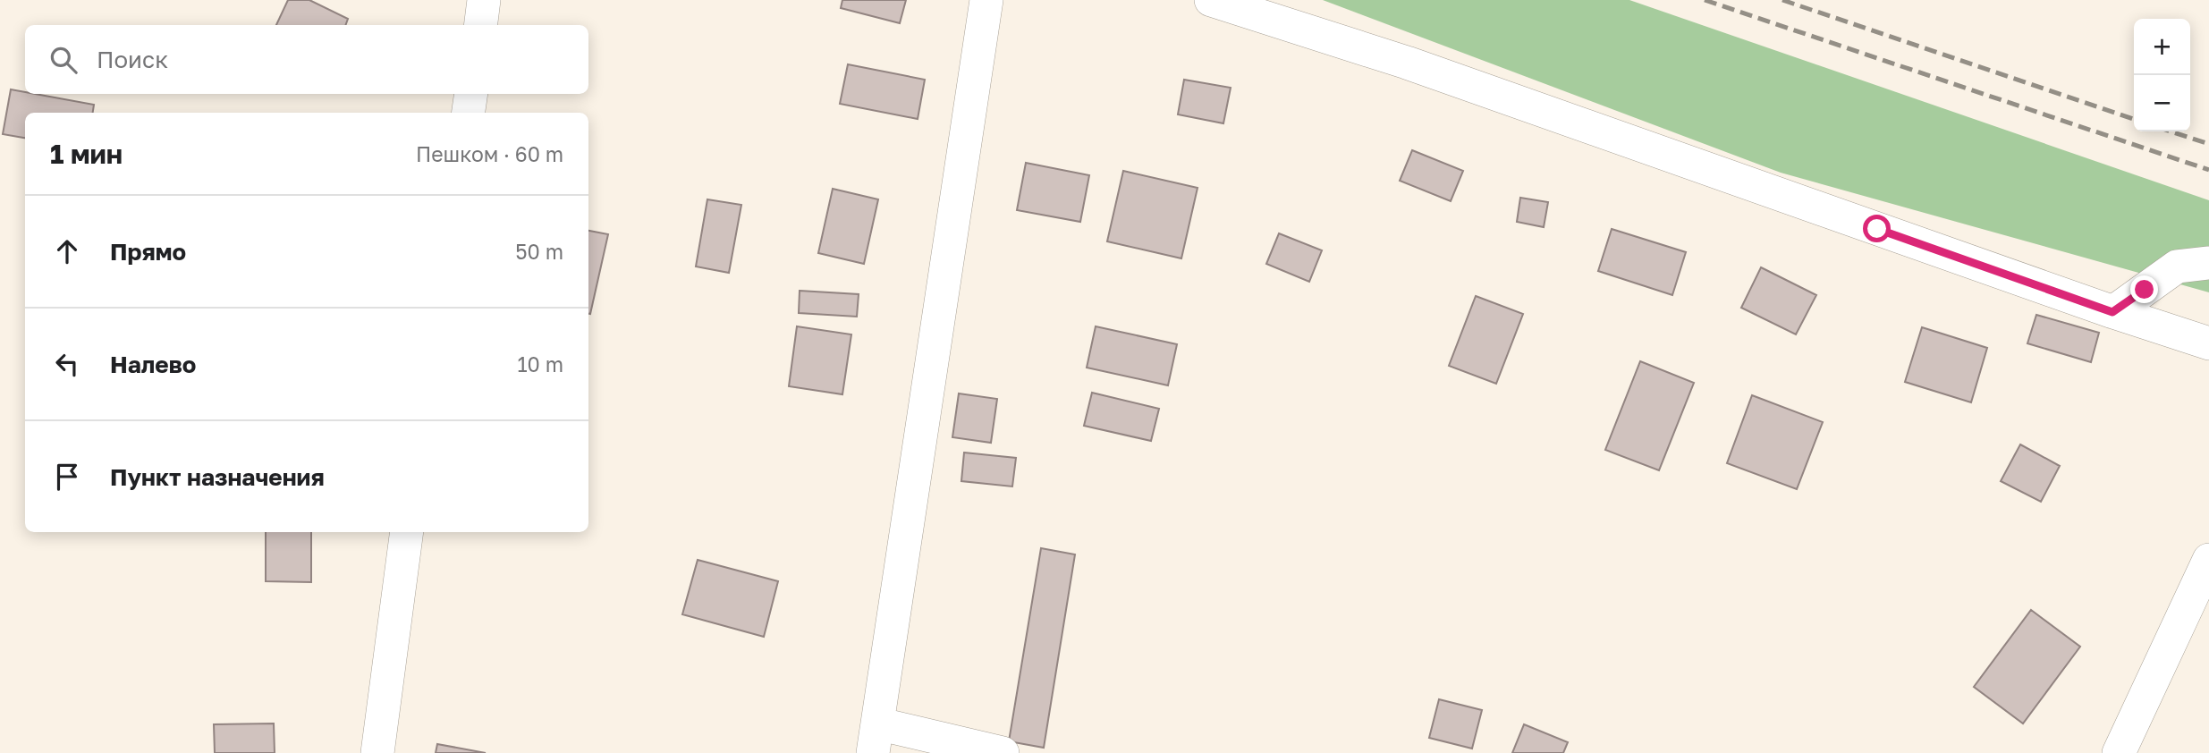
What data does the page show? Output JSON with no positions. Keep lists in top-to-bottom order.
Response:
{
  "page": {
    "map_buttons": ["+", "−"],
    "search": "Поиск",
    "heading": ["1 мин", "Пешком · 60 m"],
    "list": [
      ["Прямо", "50 m"],
      ["Налево", "10 m"],
      "Пункт назначения"
    ]
  }
}
